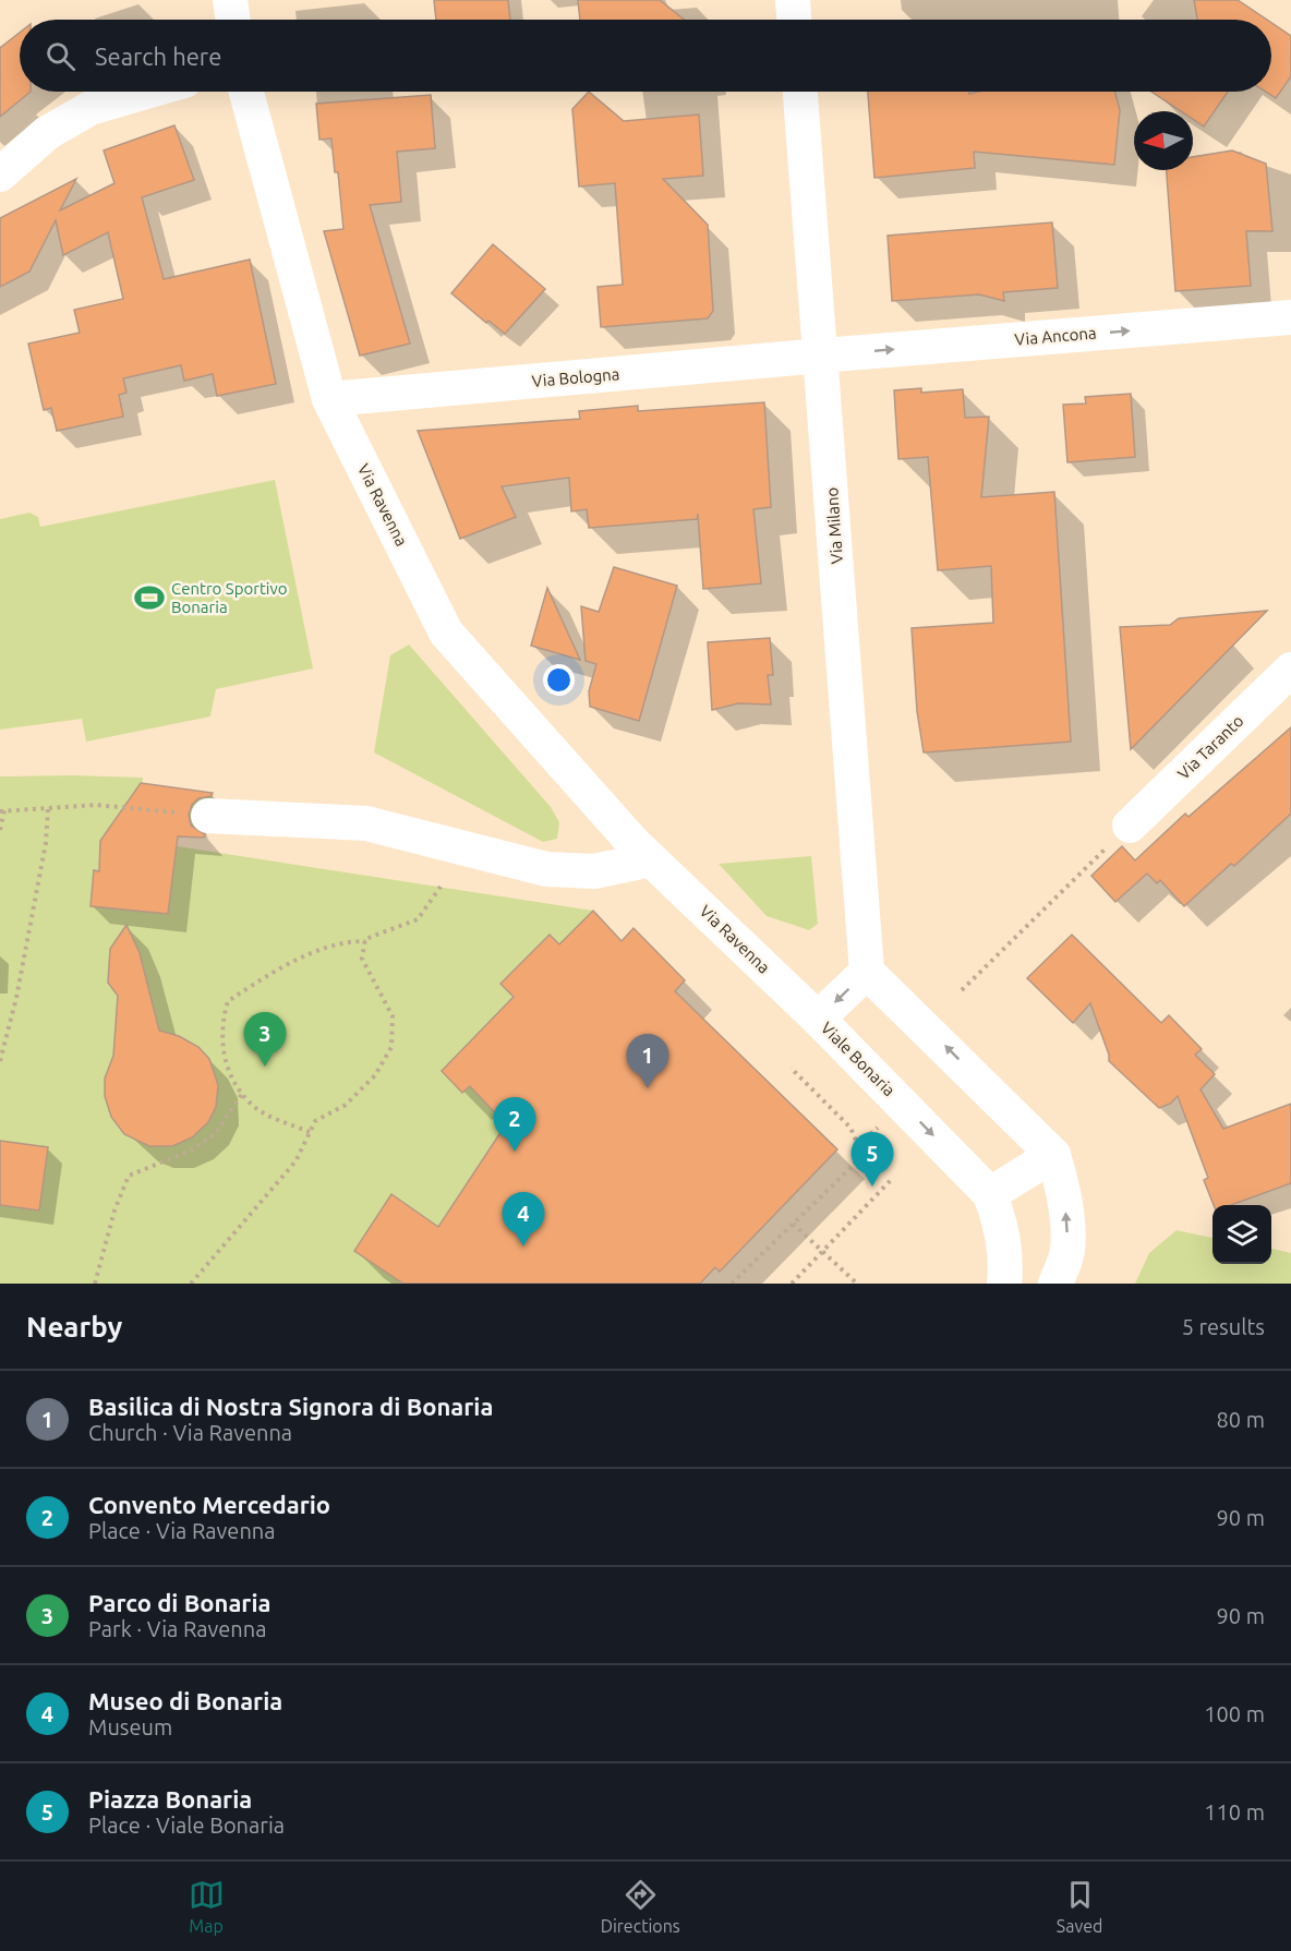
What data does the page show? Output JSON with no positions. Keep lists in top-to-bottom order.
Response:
{
  "streets": {
    "street": [
      "Via Ancona",
      "Via Bologna",
      "Via Ravenna",
      "Via Milano",
      "Via Taranto",
      "Viale Bonaria"
    ]
  },
  "crossings": [
    ["Via Ancona", "Via Bologna"],
    ["Via Ancona", "Via Milano"],
    ["Via Bologna", "Via Ravenna"],
    ["Via Bologna", "Via Milano"],
    ["Via Ravenna", "Viale Bonaria"],
    ["Via Milano", "Viale Bonaria"]
  ],
  "one_way": ["Via Ancona"],
  "places": {
    "sports": ["Centro Sportivo Bonaria"]
  },
  "north": "left",
  "page": {
    "search": "Search here",
    "pins": [
      "3",
      "1",
      "2",
      "5",
      "4"
    ],
    "heading": ["Nearby", "5 results"],
    "list": [
      {
        "mark": "1",
        "name": "Basilica di Nostra Signora di Bonaria",
        "note": "Church · Via Ravenna",
        "value": "80 m"
      },
      {
        "mark": "2",
        "name": "Convento Mercedario",
        "note": "Place · Via Ravenna",
        "value": "90 m"
      },
      {
        "mark": "3",
        "name": "Parco di Bonaria",
        "note": "Park · Via Ravenna",
        "value": "90 m"
      },
      {
        "mark": "4",
        "name": "Museo di Bonaria",
        "note": "Museum",
        "value": "100 m"
      },
      {
        "mark": "5",
        "name": "Piazza Bonaria",
        "note": "Place · Viale Bonaria",
        "value": "110 m"
      }
    ],
    "nav": ["Map", "Directions", "Saved"]
  }
}
